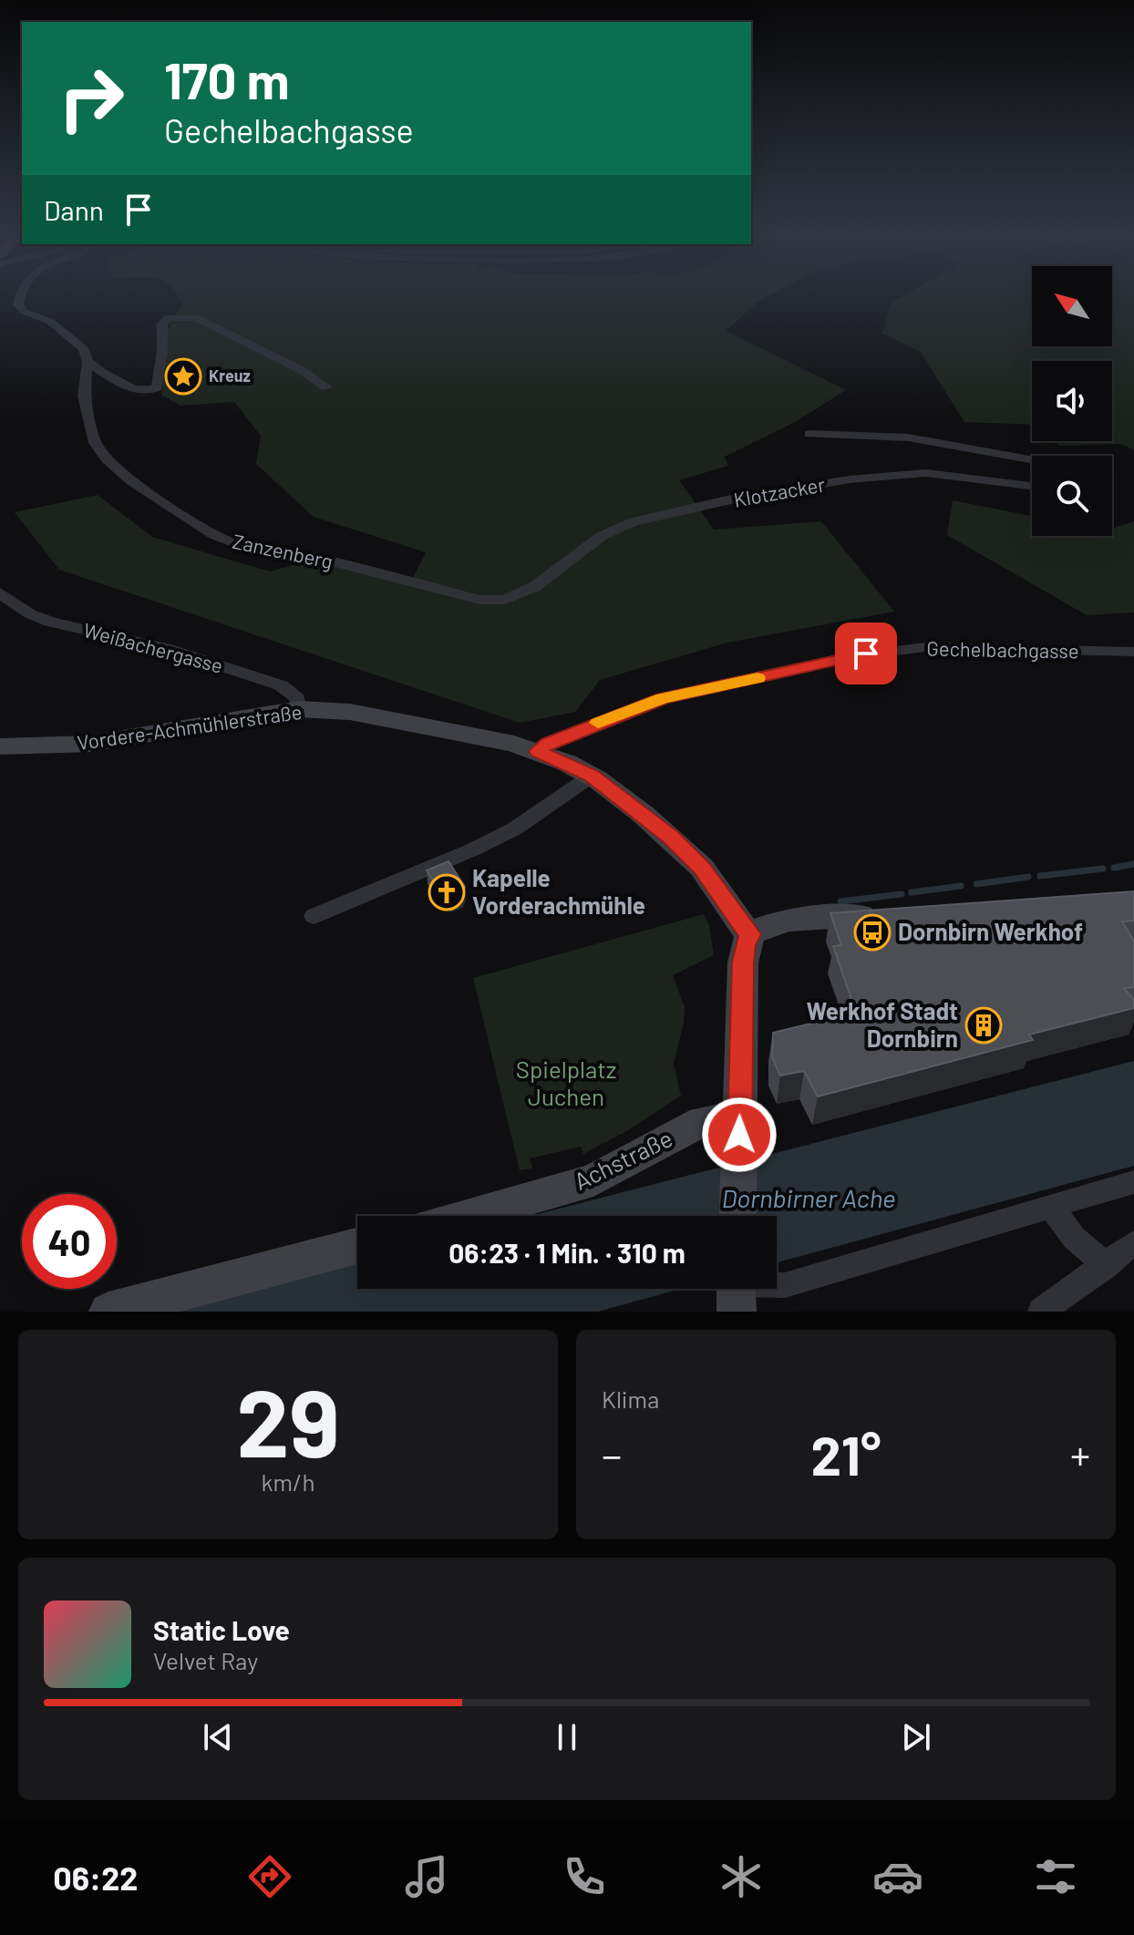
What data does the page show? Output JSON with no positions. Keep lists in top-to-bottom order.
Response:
{
  "streets": {
    "street": [
      "Klotzacker",
      "Zanzenberg",
      "Weißachergasse",
      "Gechelbachgasse",
      "Vordere-Achmühlerstraße",
      "Achstraße"
    ]
  },
  "crossings": [
    ["Klotzacker", "Zanzenberg"],
    ["Weißachergasse", "Vordere-Achmühlerstraße"],
    ["Gechelbachgasse", "Vordere-Achmühlerstraße"]
  ],
  "water": ["Dornbirner Ache"],
  "parks": ["Spielplatz Juchen"],
  "places": {
    "place": ["Kreuz"],
    "church": ["Kapelle Vorderachmühle"],
    "bus stop": ["Dornbirn Werkhof"],
    "building": ["Werkhof Stadt Dornbirn"]
  },
  "north": "top left",
  "page": {
    "turn": ["170 m", "Gechelbachgasse"],
    "then": "Dann",
    "limit": "40",
    "trip": "06:23 · 1 Min. · 310 m",
    "tile": [
      ["29", "km/h"],
      "Klima"
    ],
    "heat": ["−", "21°", "+"],
    "song": ["Static Love", "Velvet Ray"],
    "tabs": "06:22"
  }
}
